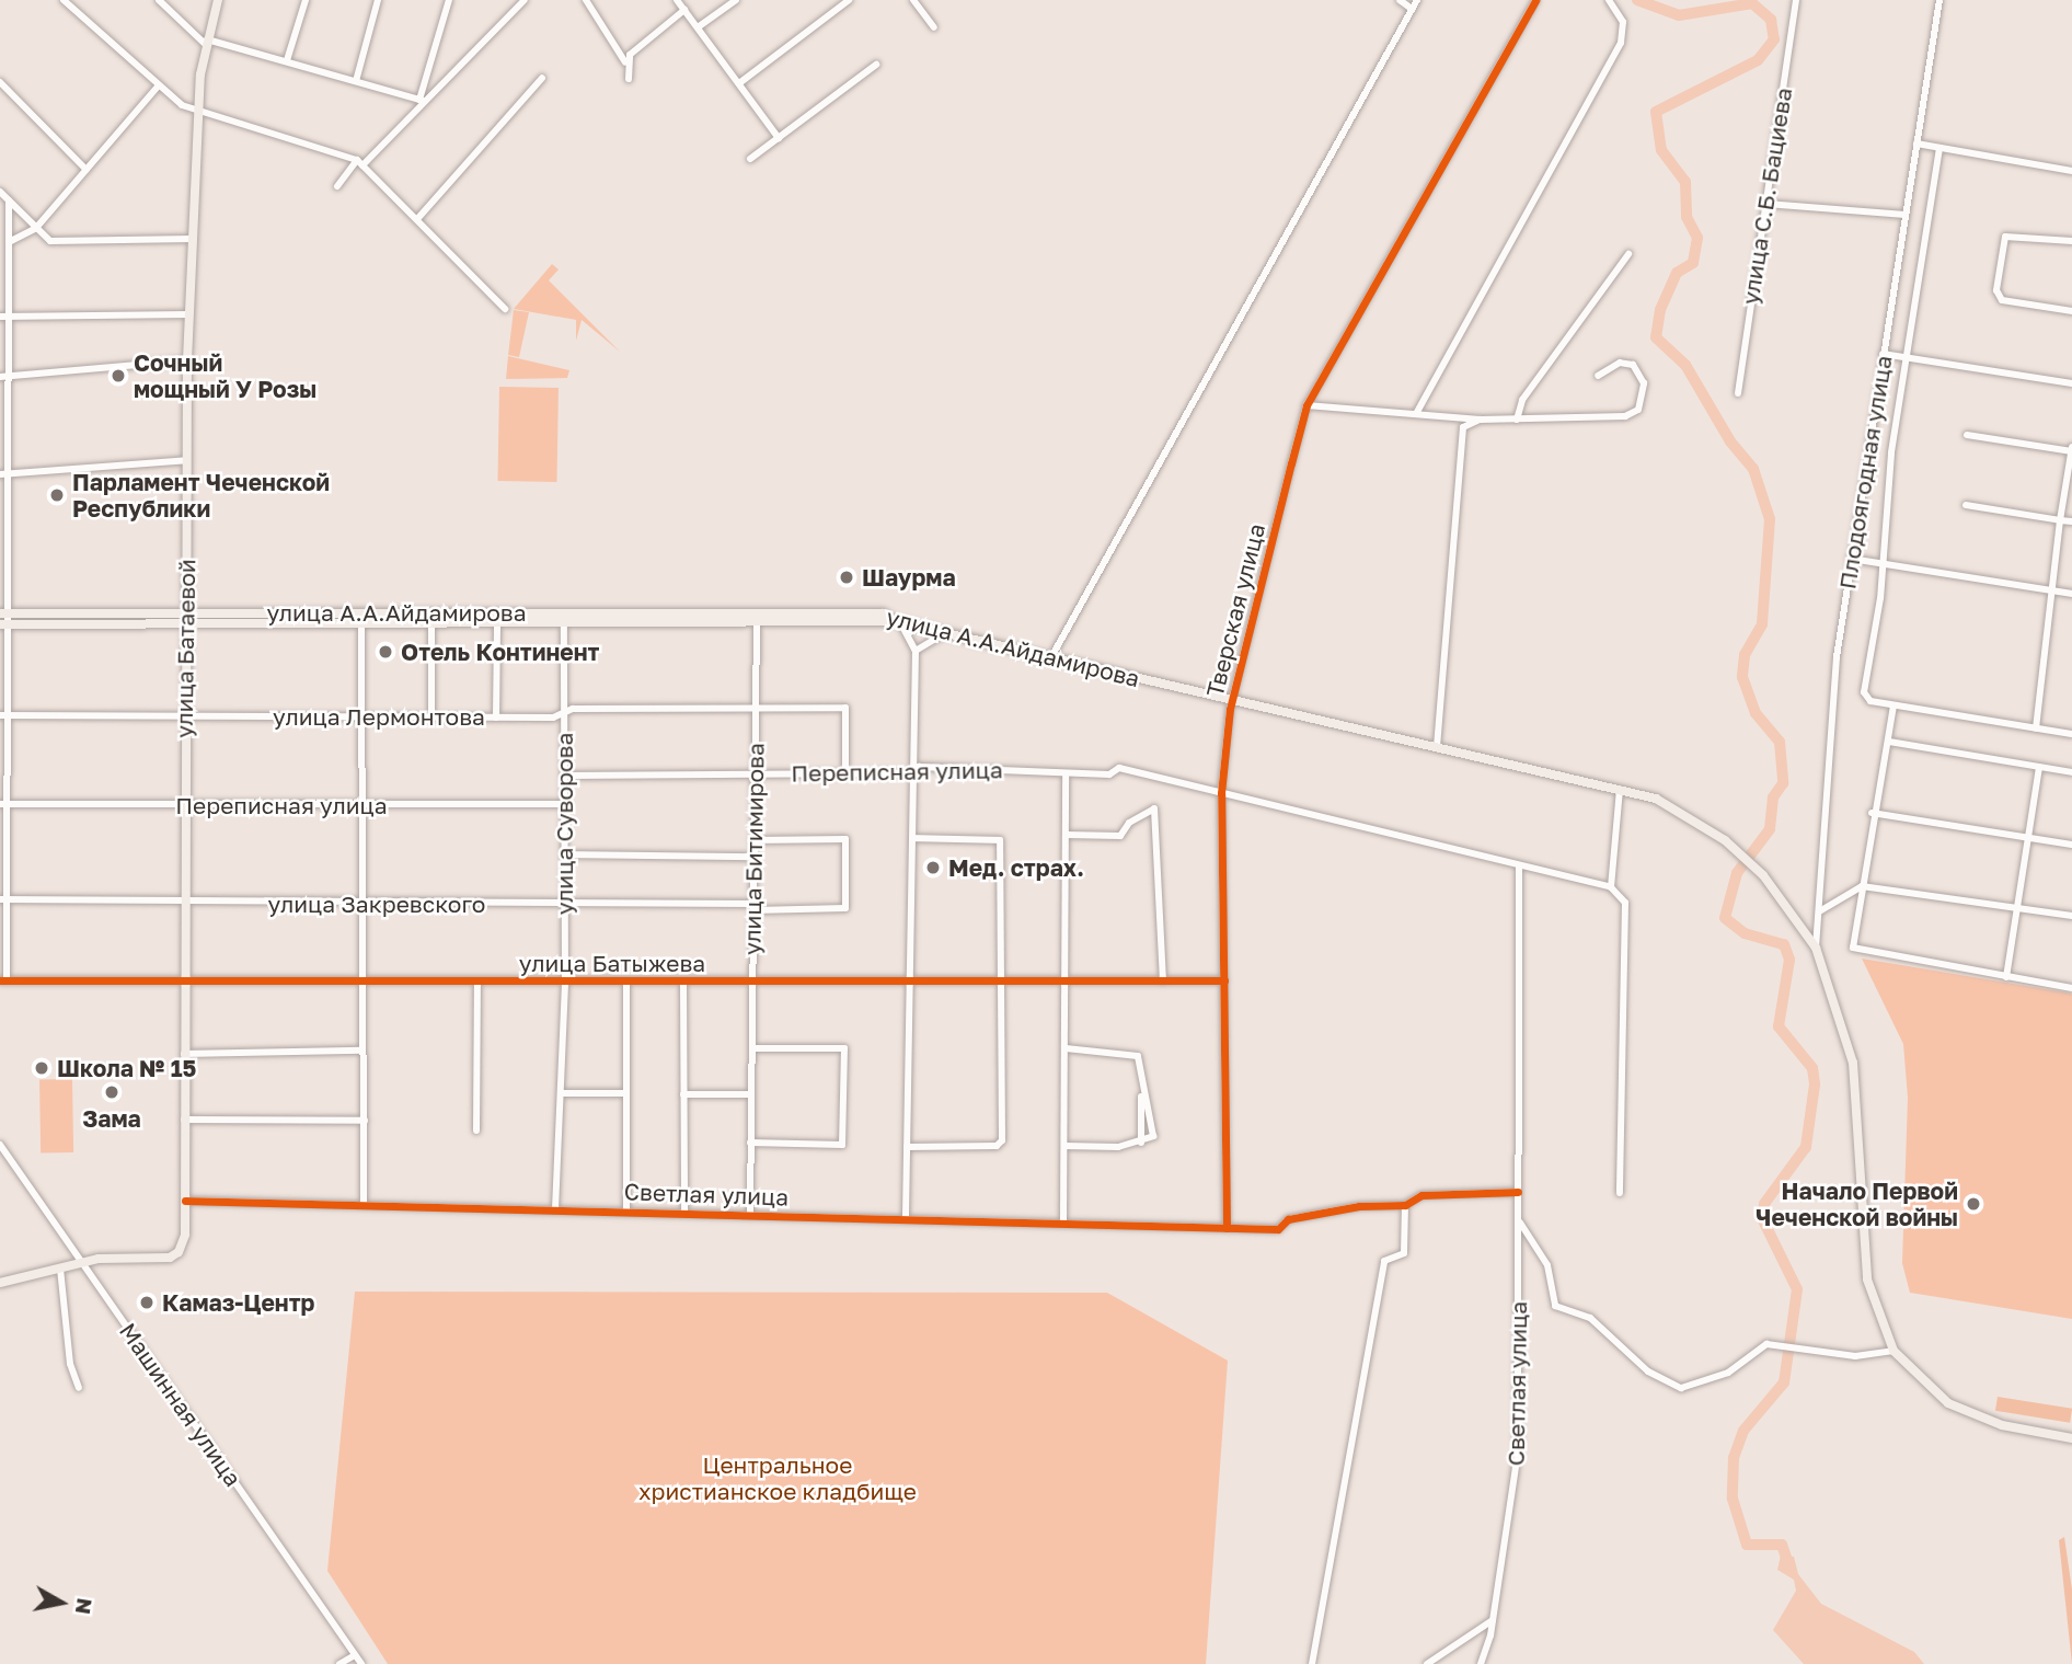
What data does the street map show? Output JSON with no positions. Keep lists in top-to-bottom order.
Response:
{
  "streets": {
    "main road": ["улица А.А.Айдамирова", "улица Батаевой"],
    "street": [
      "улица С.Б. Бациева",
      "Плодоягодная улица",
      "Тверская улица",
      "улица Лермонтова",
      "Переписная улица",
      "улица Суворова",
      "улица Битимирова",
      "улица Закревского",
      "улица Батыжева",
      "Светлая улица",
      "Машинная улица"
    ]
  },
  "crossings": [
    ["Плодоягодная улица", "улица А.А.Айдамирова"],
    ["Тверская улица", "улица А.А.Айдамирова"],
    ["Тверская улица", "Переписная улица"],
    ["Тверская улица", "улица Батыжева"],
    ["Тверская улица", "Светлая улица"],
    ["улица А.А.Айдамирова", "улица Батаевой"],
    ["улица А.А.Айдамирова", "улица Суворова"],
    ["улица А.А.Айдамирова", "улица Битимирова"],
    ["улица Батаевой", "улица Лермонтова"],
    ["улица Батаевой", "Переписная улица"],
    ["улица Батаевой", "улица Закревского"],
    ["улица Батаевой", "улица Батыжева"],
    ["улица Батаевой", "Светлая улица"],
    ["улица Батаевой", "Машинная улица"],
    ["улица Лермонтова", "Переписная улица"],
    ["улица Лермонтова", "улица Суворова"],
    ["улица Лермонтова", "улица Битимирова"],
    ["Переписная улица", "улица Суворова"],
    ["Переписная улица", "улица Битимирова"],
    ["Переписная улица", "Светлая улица"],
    ["улица Суворова", "улица Закревского"],
    ["улица Суворова", "улица Батыжева"],
    ["улица Суворова", "Светлая улица"],
    ["улица Битимирова", "улица Закревского"],
    ["улица Битимирова", "улица Батыжева"],
    ["улица Битимирова", "Светлая улица"]
  ],
  "parks": ["Центральное христианское кладбище"],
  "places": [
    "Сочный мощный У Розы",
    "Парламент Чеченской Республики",
    "Шаурма",
    "Отель Континент",
    "Мед. страх.",
    "Школа № 15",
    "Зама",
    "Начало Первой Чеченской войны",
    "Камаз-Центр"
  ],
  "north": "right"
}
